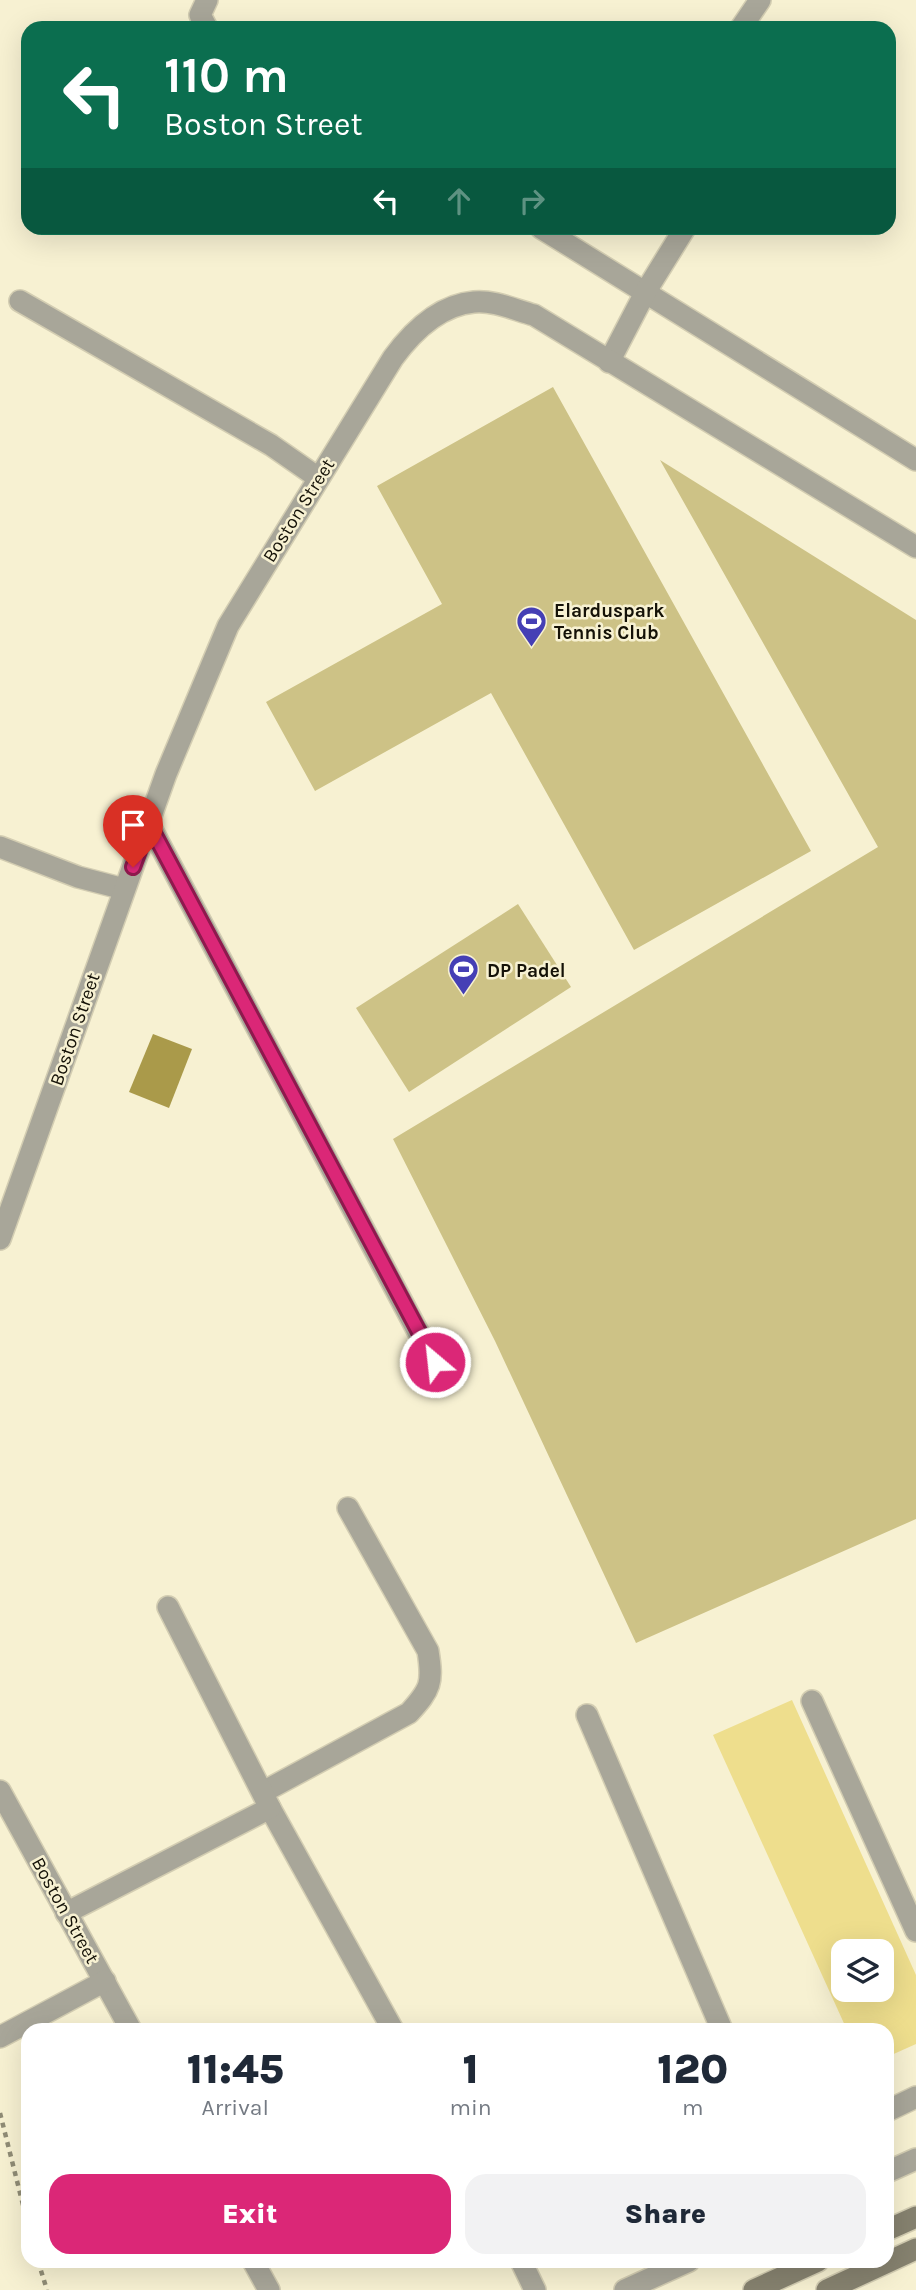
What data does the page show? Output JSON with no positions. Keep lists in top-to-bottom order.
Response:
{
  "streets": {
    "street": ["Boston Street"]
  },
  "places": {
    "sports": ["Elarduspark Tennis Club", "DP Padel"]
  },
  "page": {
    "turn": ["110 m", "Boston Street"],
    "eta": [
      "11:45",
      "Arrival",
      "1",
      "min",
      "120",
      "m"
    ],
    "buttons": ["Exit", "Share"]
  }
}
